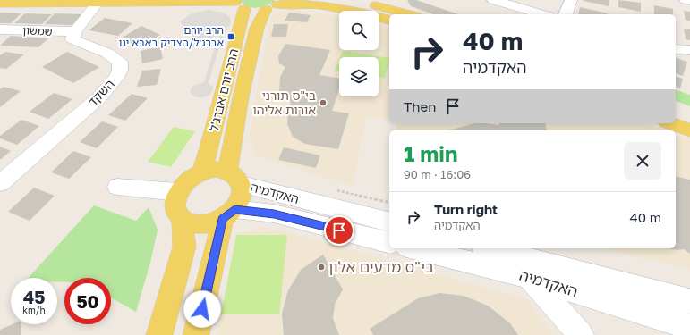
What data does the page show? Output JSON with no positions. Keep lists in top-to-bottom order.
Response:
{
  "streets": {
    "main road": ["הרב יורם אברג'ל"],
    "street": ["שמשון", "השקד", "האקדמיה"]
  },
  "crossings": [
    ["שמשון", "השקד"],
    ["הרב יורם אברג'ל", "האקדמיה"]
  ],
  "places": {
    "transit": ["הרב יורם אברג׳ל/הצדיק באבא יגו"],
    "other": ["בי\"ס תורני אורות אליהו", "בי\"ס מדעים אלון"]
  },
  "page": {
    "turn": ["40 m", "האקדמיה"],
    "then": "Then",
    "heading": ["1 min", "90 m · 16:06"],
    "list": [
      {
        "name": "Turn right",
        "note": "האקדמיה",
        "value": "40 m"
      }
    ],
    "speed": "45 km/h",
    "limit": "50"
  }
}
